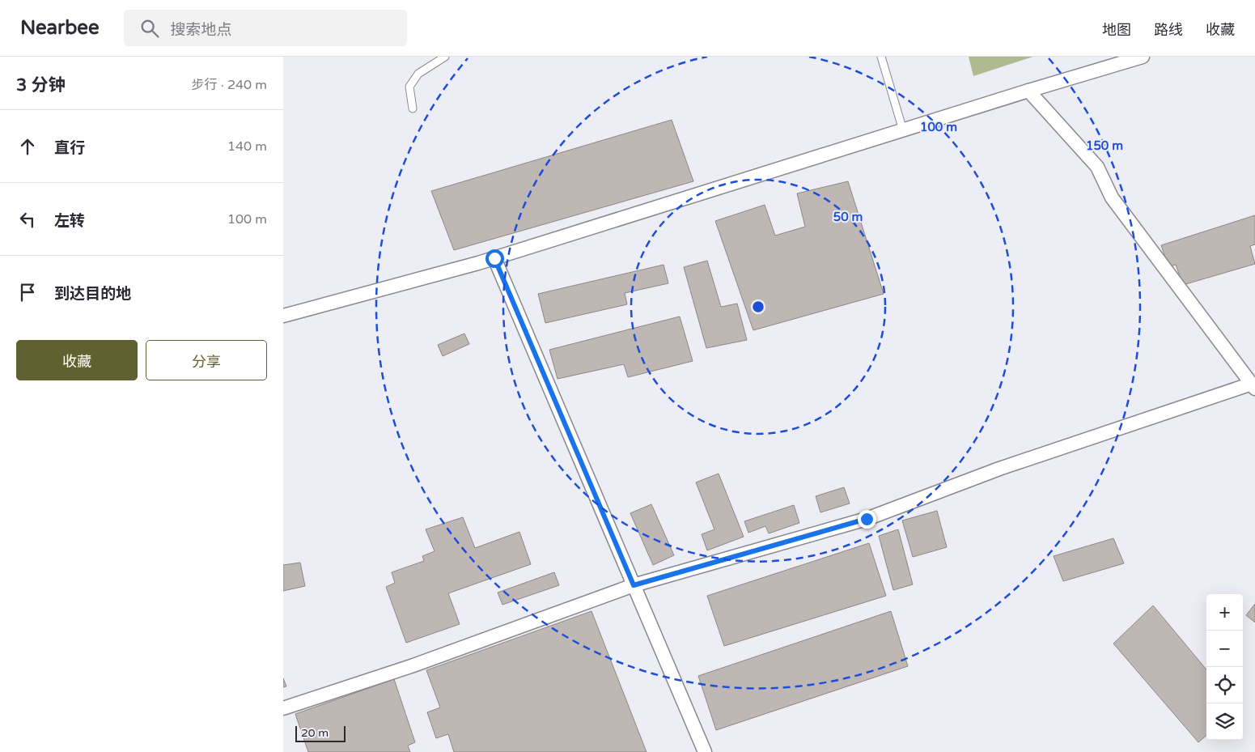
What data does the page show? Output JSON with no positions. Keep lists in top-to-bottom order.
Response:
{
  "scale_bar": "20 m",
  "page": {
    "header": "Nearbee",
    "search": "搜索地点",
    "nav": ["地图", "路线", "收藏"],
    "heading": ["3 分钟", "步行 · 240 m"],
    "list": [
      ["直行", "140 m"],
      ["左转", "100 m"],
      "到达目的地"
    ],
    "buttons": ["收藏", "分享"],
    "map_buttons": ["+", "−"],
    "scale": "20 m"
  },
  "rings": ["100 m", "150 m", "50 m"]
}
